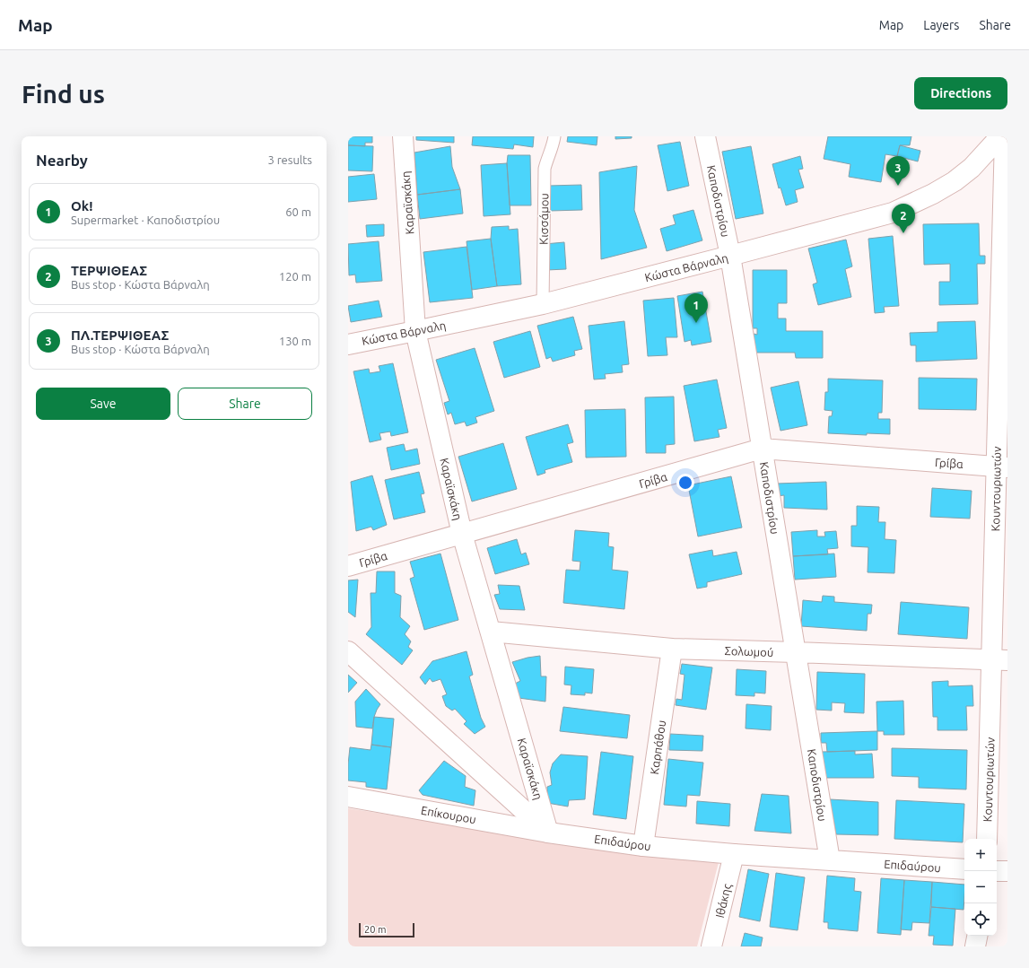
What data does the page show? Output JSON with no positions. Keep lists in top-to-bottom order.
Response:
{
  "streets": {
    "street": [
      "Καποδιστρίου",
      "Καραϊσκάκη",
      "Κώστα Βάρναλη",
      "Γρίβα",
      "Κουντουριωτών",
      "Σολωμού",
      "Καρπάθου",
      "Επίκουρου",
      "Επιδαύρου",
      "Ιθάκης"
    ],
    "lane": ["Κισσάμου"]
  },
  "crossings": [
    ["Καποδιστρίου", "Κώστα Βάρναλη"],
    ["Καποδιστρίου", "Γρίβα"],
    ["Καποδιστρίου", "Σολωμού"],
    ["Καποδιστρίου", "Επιδαύρου"],
    ["Καραϊσκάκη", "Κώστα Βάρναλη"],
    ["Καραϊσκάκη", "Γρίβα"],
    ["Καραϊσκάκη", "Σολωμού"],
    ["Καραϊσκάκη", "Επίκουρου"],
    ["Καραϊσκάκη", "Επιδαύρου"],
    ["Κισσάμου", "Κώστα Βάρναλη"],
    ["Γρίβα", "Κουντουριωτών"],
    ["Κουντουριωτών", "Σολωμού"],
    ["Σολωμού", "Καρπάθου"],
    ["Καρπάθου", "Επιδαύρου"],
    ["Επίκουρου", "Επιδαύρου"],
    ["Επιδαύρου", "Ιθάκης"]
  ],
  "scale_bar": "20 m",
  "page": {
    "header": "Map",
    "nav": ["Map", "Layers", "Share"],
    "buttons": [
      "Directions",
      ["Save", "Share"]
    ],
    "title": "Find us",
    "heading": ["Nearby", "3 results"],
    "pins": ["3", "2", "1"],
    "list": [
      {
        "mark": "1",
        "name": "Ok!",
        "note": "Supermarket · Καποδιστρίου",
        "value": "60 m"
      },
      {
        "mark": "2",
        "name": "ΤΕΡΨΙΘΕΑΣ",
        "note": "Bus stop · Κώστα Βάρναλη",
        "value": "120 m"
      },
      {
        "mark": "3",
        "name": "ΠΛ.ΤΕΡΨΙΘΕΑΣ",
        "note": "Bus stop · Κώστα Βάρναλη",
        "value": "130 m"
      }
    ],
    "map_buttons": ["+", "−"],
    "scale": "20 m"
  }
}
